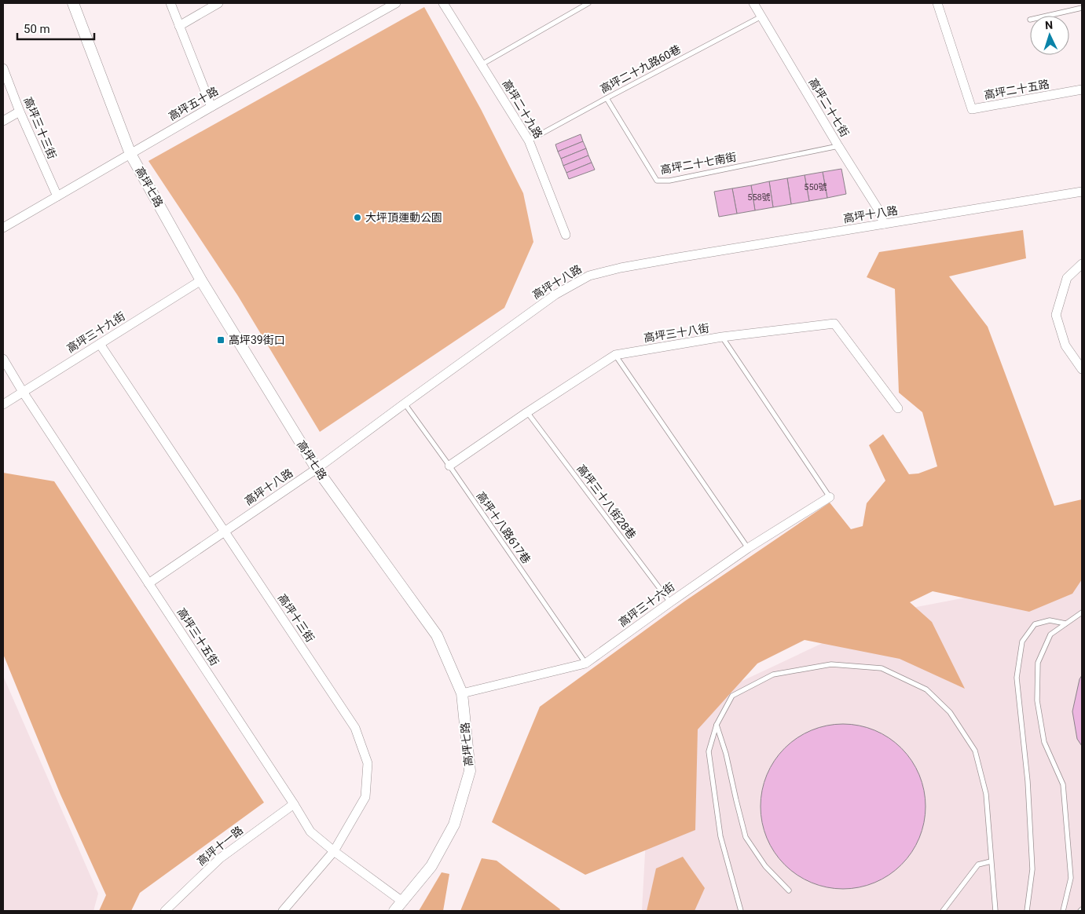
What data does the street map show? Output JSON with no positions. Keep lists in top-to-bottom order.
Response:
{
  "streets": {
    "street": [
      "高坪二十五路",
      "高坪五十路",
      "高坪二十七街",
      "高坪二十九路",
      "高坪三十三街",
      "高坪七路",
      "高坪十八路",
      "高坪三十九街",
      "高坪三十八街",
      "高坪三十六街",
      "高坪十三街",
      "高坪三十五街",
      "高坪十一路"
    ],
    "lane": [
      "高坪二十九路60巷",
      "高坪二十七南街",
      "高坪三十八街28巷",
      "高坪十八路617巷"
    ]
  },
  "crossings": [
    ["高坪二十九路60巷", "高坪二十七街"],
    ["高坪二十九路60巷", "高坪二十九路"],
    ["高坪二十九路60巷", "高坪二十七南街"],
    ["高坪五十路", "高坪三十三街"],
    ["高坪五十路", "高坪七路"],
    ["高坪二十七街", "高坪二十七南街"],
    ["高坪二十七街", "高坪十八路"],
    ["高坪七路", "高坪十八路"],
    ["高坪七路", "高坪三十九街"],
    ["高坪七路", "高坪三十六街"],
    ["高坪七路", "高坪三十五街"],
    ["高坪十八路", "高坪十八路617巷"],
    ["高坪十八路", "高坪十三街"],
    ["高坪十八路", "高坪三十五街"],
    ["高坪三十九街", "高坪十三街"],
    ["高坪三十九街", "高坪三十五街"],
    ["高坪三十八街", "高坪三十八街28巷"],
    ["高坪三十八街", "高坪十八路617巷"],
    ["高坪三十八街28巷", "高坪三十六街"],
    ["高坪十八路617巷", "高坪三十六街"],
    ["高坪十三街", "高坪三十五街"],
    ["高坪三十五街", "高坪十一路"]
  ],
  "places": {
    "other": ["大坪頂運動公園"],
    "transit": ["高坪39街口"]
  },
  "house_numbers": ["550號", "558號"],
  "scale_bar": "50 m",
  "north": "top"
}
